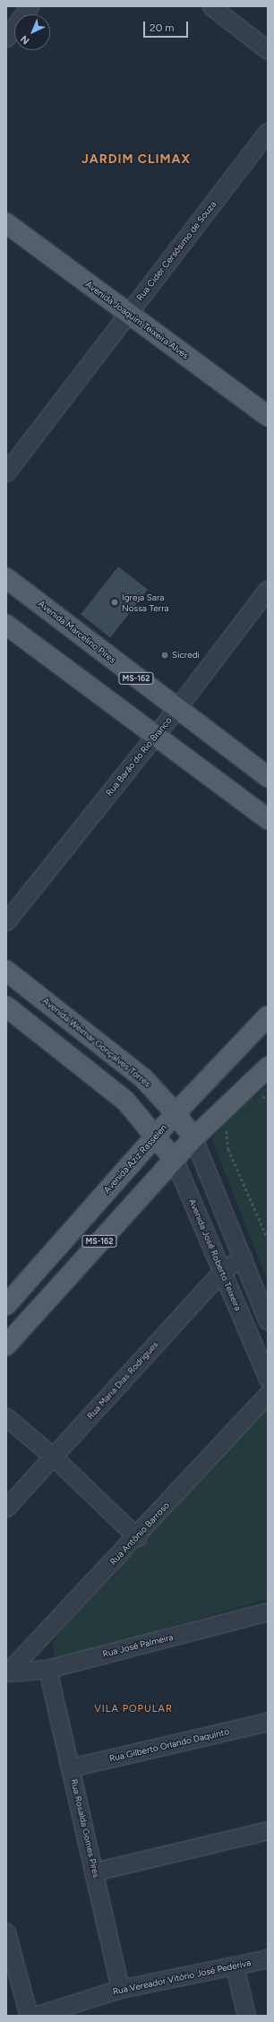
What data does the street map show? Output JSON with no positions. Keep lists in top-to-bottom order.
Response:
{
  "streets": {
    "main road": [
      "Avenida Joaquim Teixeira Alves",
      "Avenida Marcelino Pires",
      "MS-162",
      "Avenida Weimar Gonçalves Torres",
      "Avenida Aziz Rasselen",
      "Avenida José Roberto Teixeira"
    ],
    "street": [
      "Rua Cider Cersósimo de Souza",
      "Rua Barão do Rio Branco",
      "Rua Maria Dias Rodrigues",
      "Rua Antônio Barroso",
      "Rua José Palmeira",
      "Rua Gilberto Orlando Daquinto",
      "Rua Rosalda Gomes Pires",
      "Rua Vereador Vitório José Pederiva"
    ]
  },
  "crossings": [
    ["Rua Cider Cersósimo de Souza", "Avenida Joaquim Teixeira Alves"],
    ["Avenida Marcelino Pires", "Rua Barão do Rio Branco"],
    ["MS-162", "Avenida Weimar Gonçalves Torres"],
    ["MS-162", "Avenida José Roberto Teixeira"],
    ["Avenida Weimar Gonçalves Torres", "Avenida Aziz Rasselen"],
    ["Avenida Aziz Rasselen", "Avenida José Roberto Teixeira"],
    ["Avenida José Roberto Teixeira", "Rua Maria Dias Rodrigues"],
    ["Rua Antônio Barroso", "Rua José Palmeira"],
    ["Rua José Palmeira", "Rua Rosalda Gomes Pires"],
    ["Rua Gilberto Orlando Daquinto", "Rua Rosalda Gomes Pires"],
    ["Rua Rosalda Gomes Pires", "Rua Vereador Vitório José Pederiva"]
  ],
  "districts": ["JARDIM CLIMAX", "VILA POPULAR"],
  "places": ["Igreja Sara Nossa Terra", "Sicredi"],
  "scale_bar": "20 m",
  "north": "bottom left"
}
